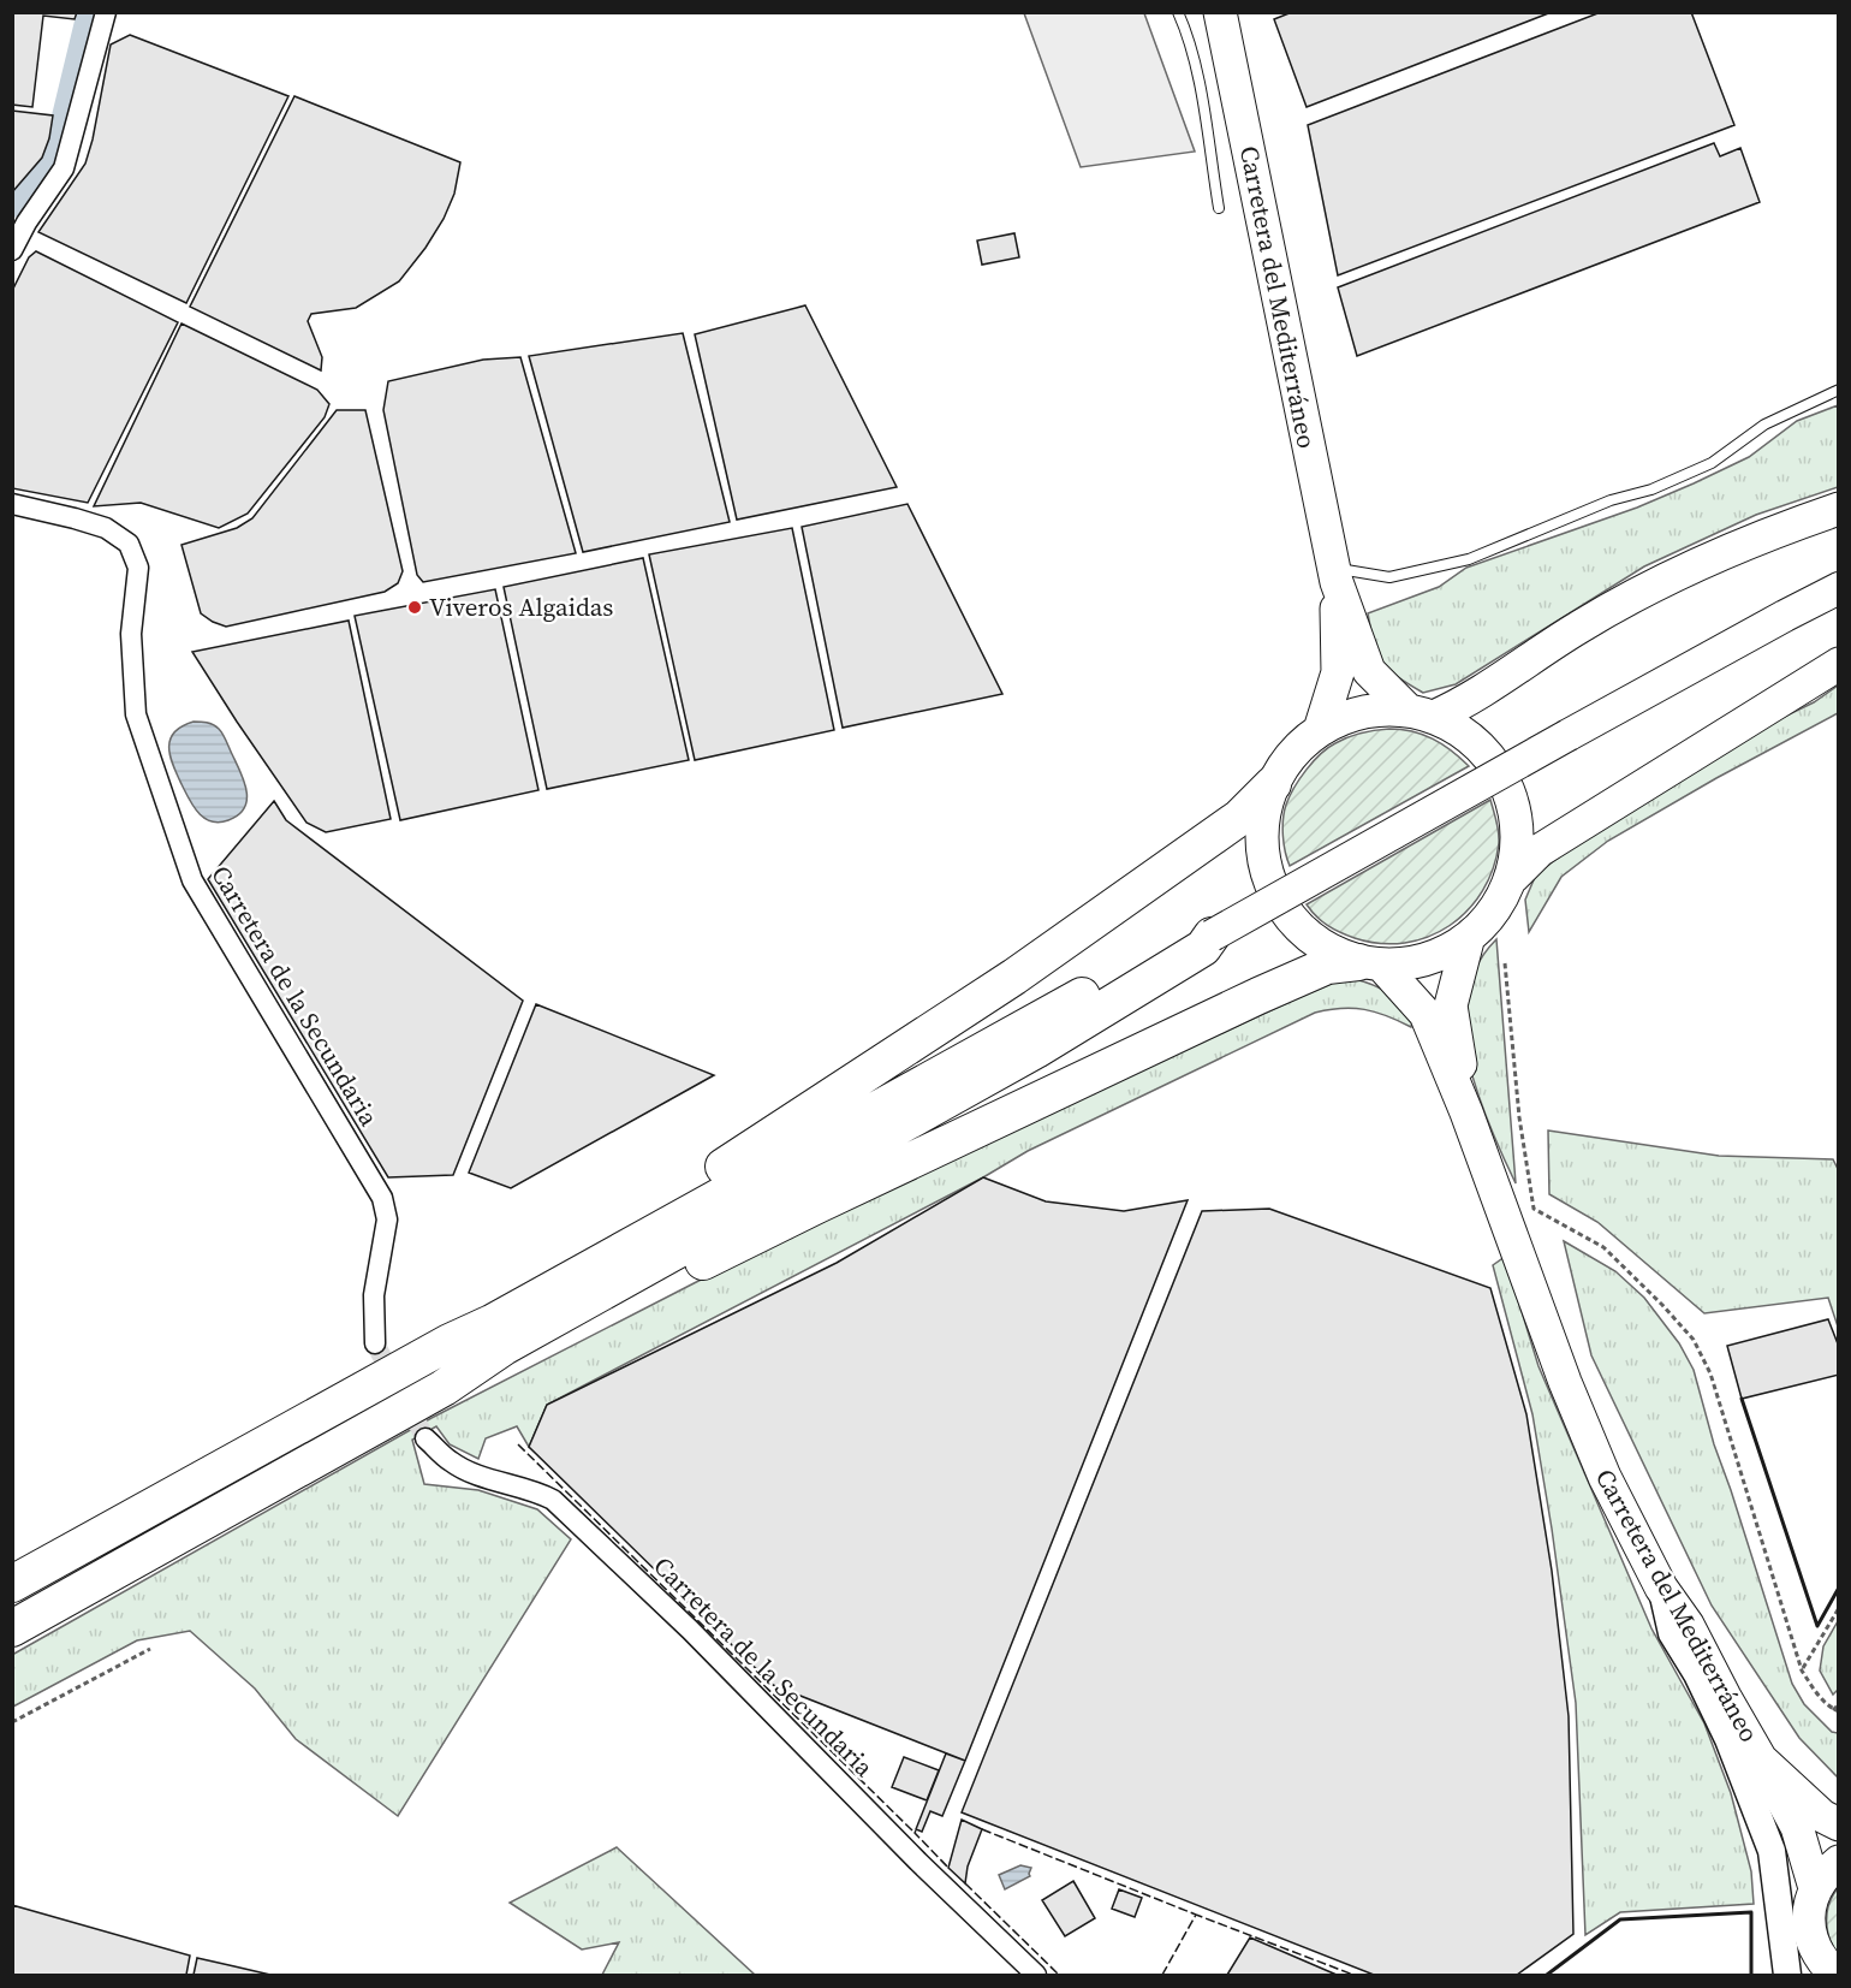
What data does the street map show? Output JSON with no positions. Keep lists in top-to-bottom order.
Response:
{
  "streets": {
    "highway": ["Carretera del Mediterráneo"],
    "street": ["Carretera de la Secundaria"]
  },
  "places": ["Viveros Algaidas"]
}
